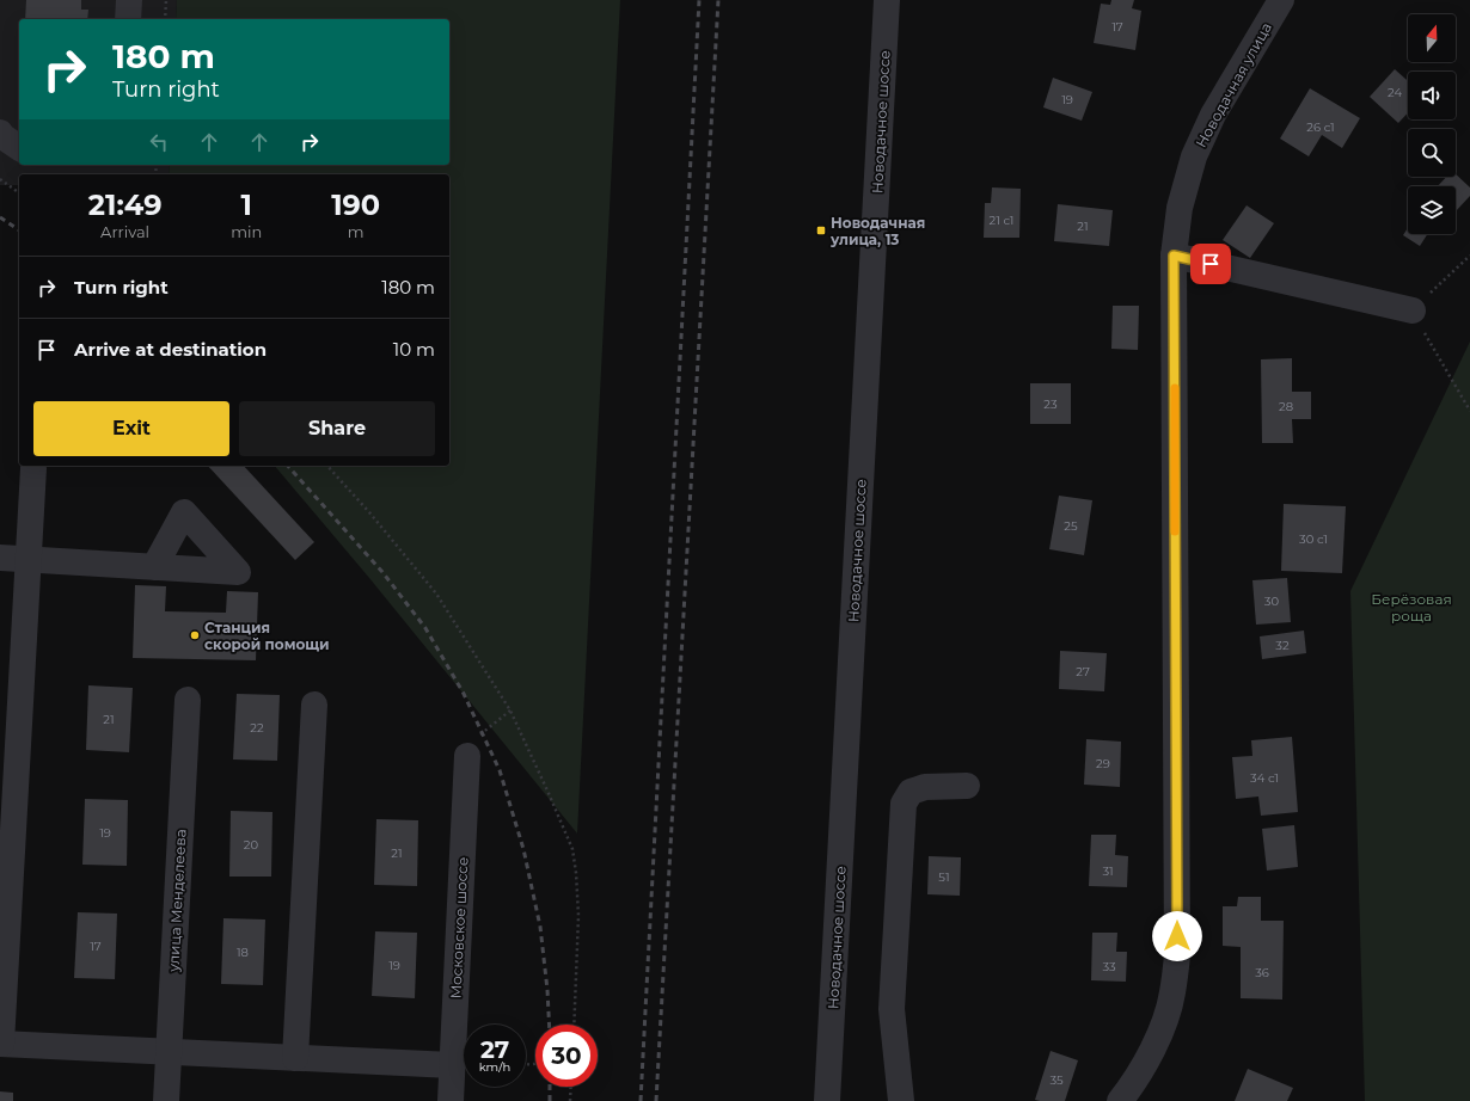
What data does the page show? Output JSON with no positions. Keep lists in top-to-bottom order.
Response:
{
  "streets": {
    "street": [
      "Новодачная улица",
      "Новодачное шоссе",
      "улица Менделеева",
      "Московское шоссе"
    ]
  },
  "parks": ["Берёзовая роща"],
  "places": {
    "transit": ["Новодачная улица, 13"],
    "other": ["Станция скорой помощи"]
  },
  "house_numbers": [
    "17",
    "24",
    "19",
    "26 с1",
    "21 с1",
    "21",
    "23",
    "28",
    "25",
    "30 с1",
    "30",
    "32",
    "27",
    "21",
    "22",
    "29",
    "34 с1",
    "19",
    "20",
    "21",
    "31",
    "51",
    "17",
    "18",
    "19",
    "33",
    "36",
    "35"
  ],
  "north": "top",
  "page": {
    "turn": ["180 m", "Turn right"],
    "eta": [
      "21:49",
      "Arrival",
      "1",
      "min",
      "190",
      "m"
    ],
    "list": [
      {
        "name": "Turn right",
        "value": "180 m"
      },
      {
        "name": "Arrive at destination",
        "value": "10 m"
      }
    ],
    "buttons": ["Exit", "Share"],
    "speed": "27 km/h",
    "limit": "30"
  }
}
